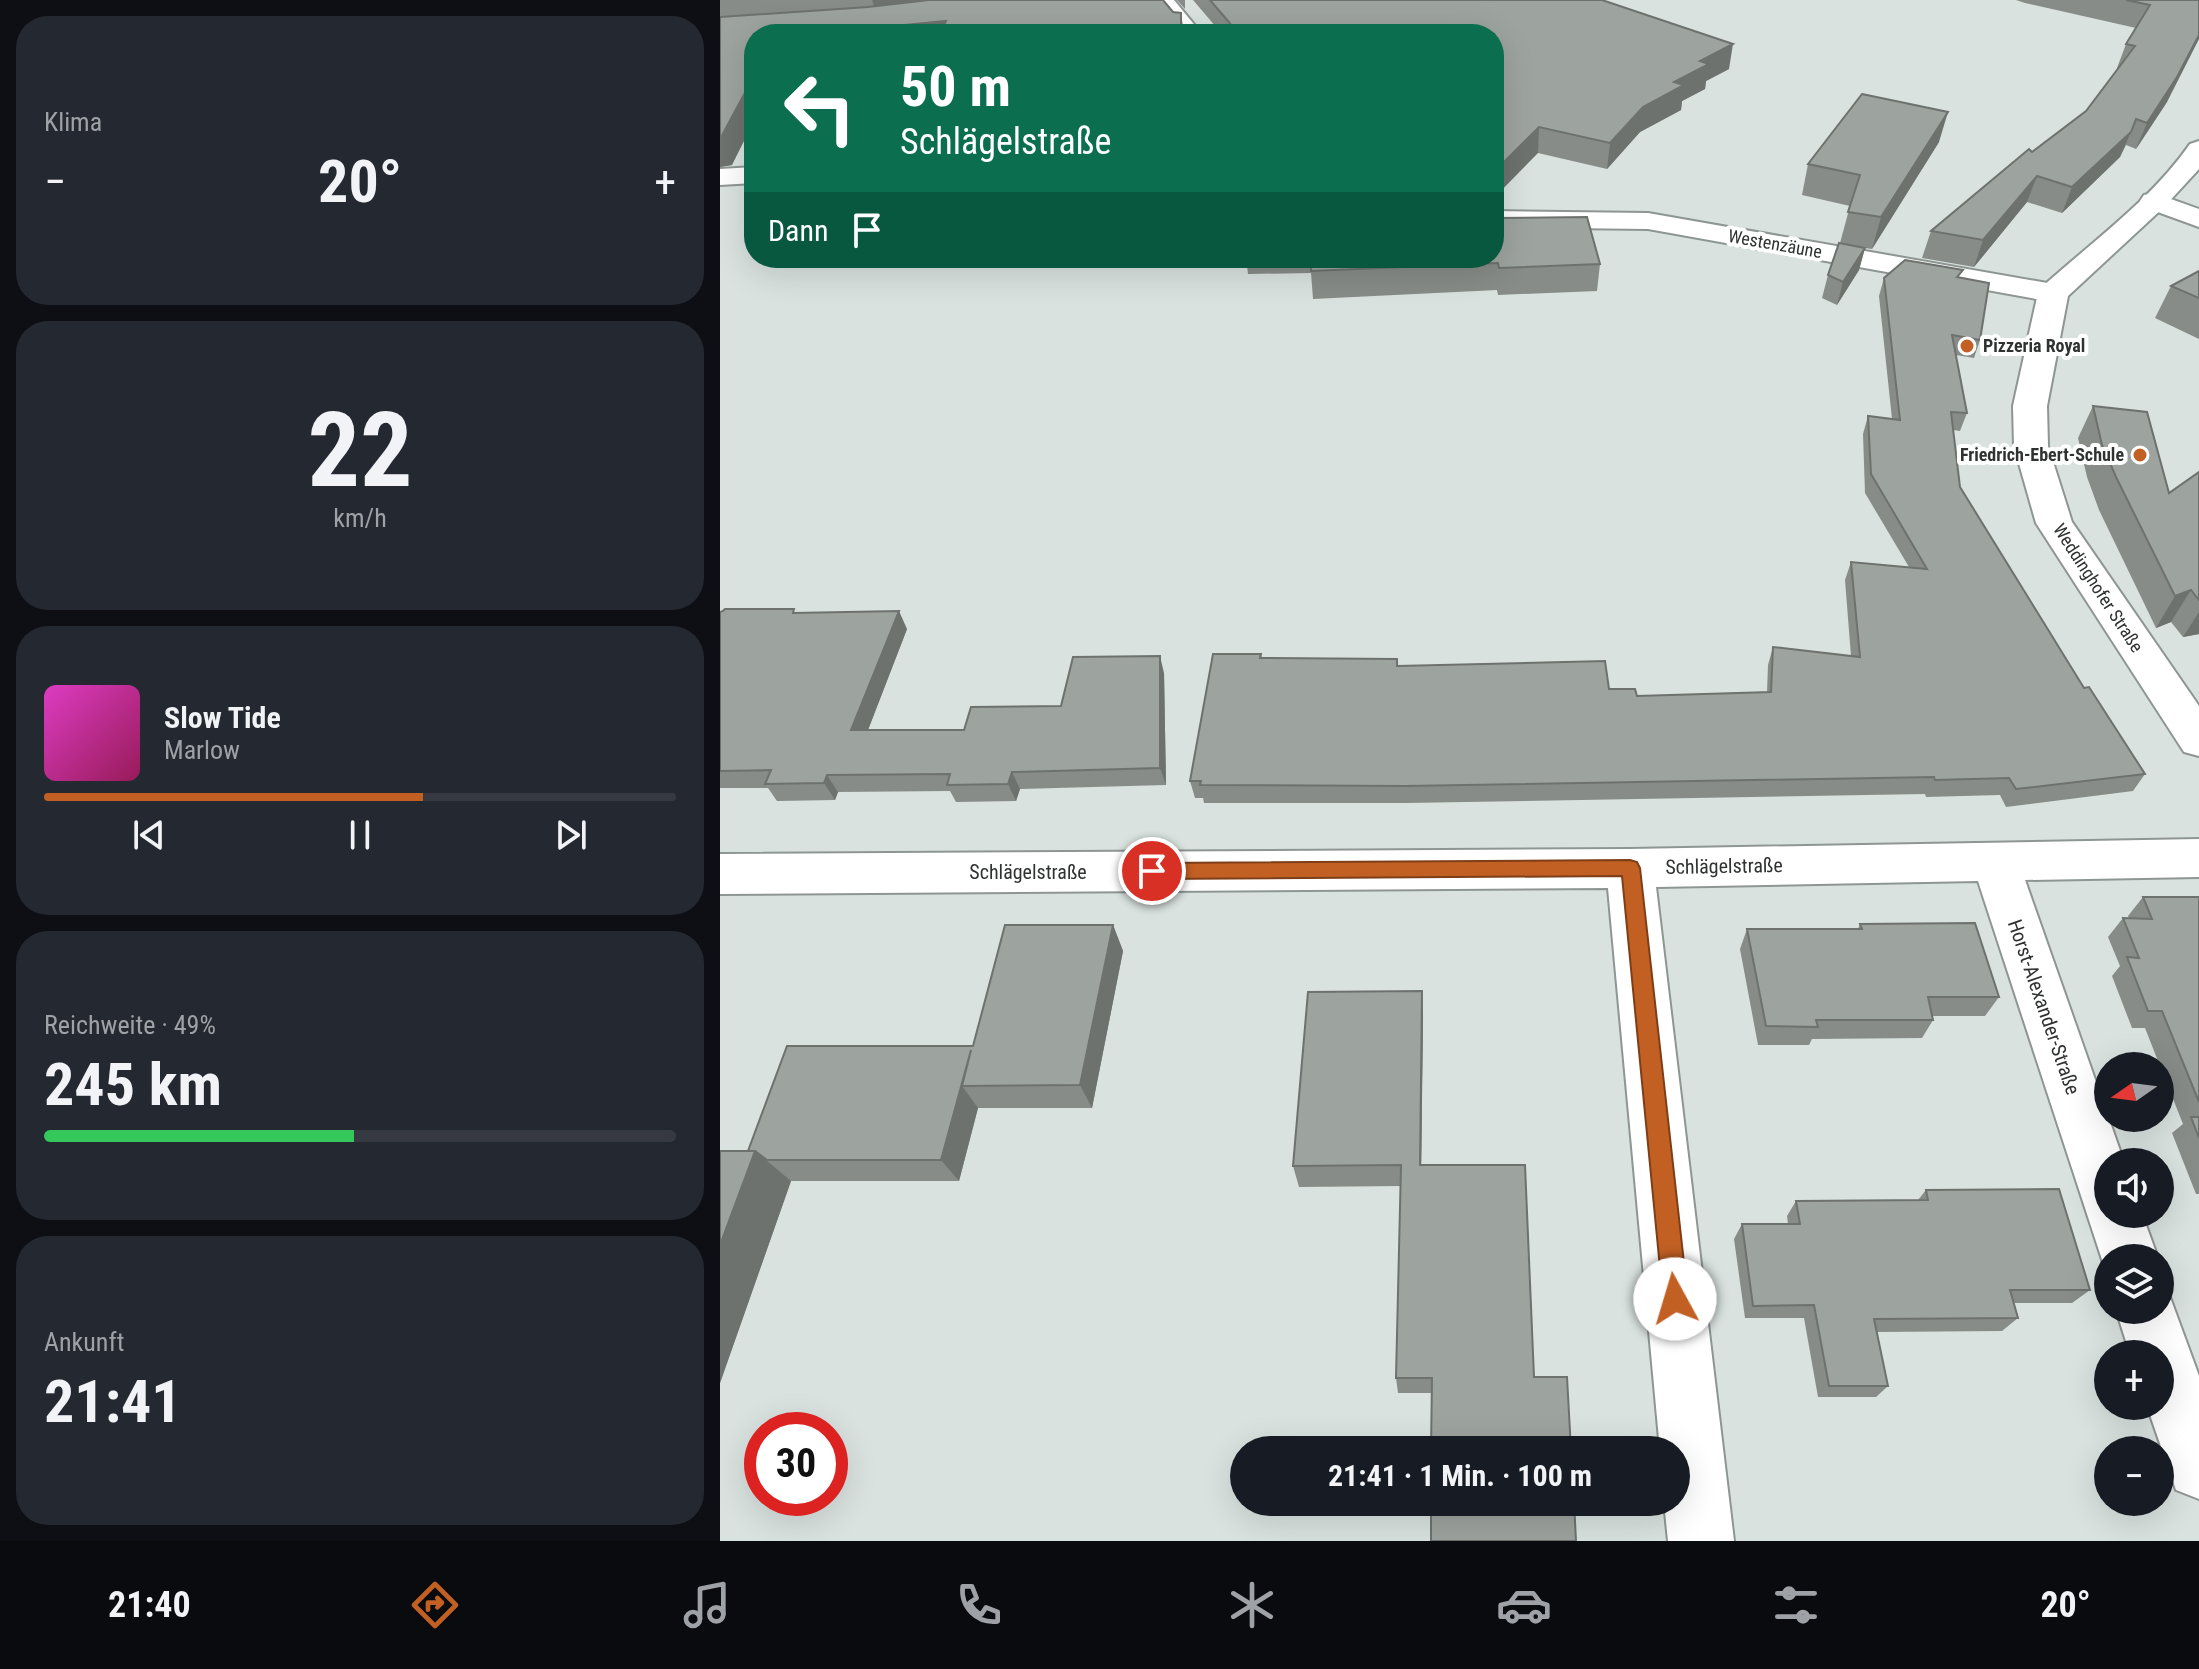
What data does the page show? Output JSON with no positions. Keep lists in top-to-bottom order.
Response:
{
  "streets": {
    "street": [
      "Westenzäune",
      "Weddinghofer Straße",
      "Schlägelstraße",
      "Horst-Alexander-Straße"
    ]
  },
  "crossings": [
    ["Westenzäune", "Weddinghofer Straße"],
    ["Schlägelstraße", "Horst-Alexander-Straße"]
  ],
  "places": ["Pizzeria Royal", "Friedrich-Ebert-Schule"],
  "north": "left",
  "page": {
    "tile": [
      "Klima",
      ["22", "km/h"],
      ["Reichweite · 49%", "245 km"],
      ["Ankunft", "21:41"]
    ],
    "turn": ["50 m", "Schlägelstraße"],
    "heat": ["−", "20°", "+"],
    "then": "Dann",
    "song": ["Slow Tide", "Marlow"],
    "map_buttons": ["+", "−"],
    "limit": "30",
    "trip": "21:41 · 1 Min. · 100 m",
    "tabs": ["21:40", "20°"]
  }
}
